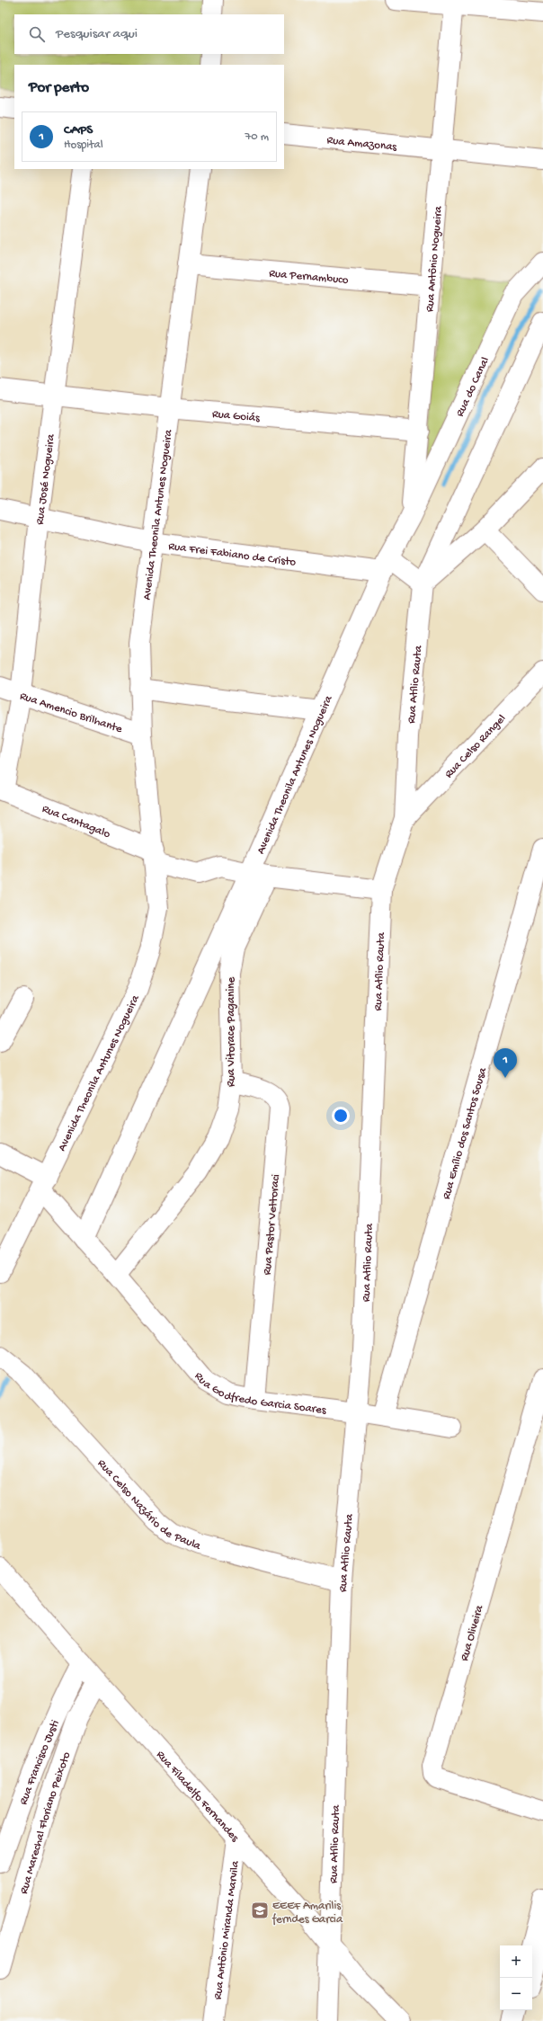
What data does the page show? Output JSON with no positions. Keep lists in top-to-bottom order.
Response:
{
  "streets": {
    "street": [
      "Rua Amazonas",
      "Rua Antônio Nogueira",
      "Rua Pernambuco",
      "Rua do Canal",
      "Rua Goiás",
      "Rua José Nogueira",
      "Avenida Theonila Antunes Nogueira",
      "Rua Frei Fabiano de Cristo",
      "Rua Atílio Rauta",
      "Rua Amencio Brilhante",
      "Rua Celso Rangel",
      "Rua Cantagalo",
      "Rua Vitorace Paganine",
      "Rua Emílio dos Santos Sousa",
      "Rua Pastor Vettoraci",
      "Rua Godfredo Garcia Soares",
      "Rua Celso Nazário de Paula",
      "Rua Oliveira",
      "Rua Francisco Justi",
      "Rua Filadelfo Fernandes",
      "Rua Marechal Floriano Peixoto",
      "Rua Antônio Miranda Marvila"
    ]
  },
  "crossings": [
    ["Rua Amazonas", "Rua Antônio Nogueira"],
    ["Rua Antônio Nogueira", "Rua Pernambuco"],
    ["Rua Antônio Nogueira", "Rua do Canal"],
    ["Rua Antônio Nogueira", "Rua Goiás"],
    ["Rua Antônio Nogueira", "Avenida Theonila Antunes Nogueira"],
    ["Rua Pernambuco", "Avenida Theonila Antunes Nogueira"],
    ["Rua do Canal", "Avenida Theonila Antunes Nogueira"],
    ["Rua Goiás", "Rua José Nogueira"],
    ["Rua Goiás", "Avenida Theonila Antunes Nogueira"],
    ["Rua José Nogueira", "Rua Frei Fabiano de Cristo"],
    ["Rua José Nogueira", "Rua Amencio Brilhante"],
    ["Rua José Nogueira", "Rua Cantagalo"],
    ["Avenida Theonila Antunes Nogueira", "Rua Frei Fabiano de Cristo"],
    ["Avenida Theonila Antunes Nogueira", "Rua Amencio Brilhante"],
    ["Avenida Theonila Antunes Nogueira", "Rua Cantagalo"],
    ["Avenida Theonila Antunes Nogueira", "Rua Vitorace Paganine"],
    ["Avenida Theonila Antunes Nogueira", "Rua Godfredo Garcia Soares"],
    ["Rua Atílio Rauta", "Rua Celso Rangel"],
    ["Rua Atílio Rauta", "Rua Godfredo Garcia Soares"],
    ["Rua Atílio Rauta", "Rua Celso Nazário de Paula"],
    ["Rua Atílio Rauta", "Rua Filadelfo Fernandes"],
    ["Rua Vitorace Paganine", "Rua Pastor Vettoraci"],
    ["Rua Vitorace Paganine", "Rua Godfredo Garcia Soares"],
    ["Rua Emílio dos Santos Sousa", "Rua Godfredo Garcia Soares"],
    ["Rua Pastor Vettoraci", "Rua Godfredo Garcia Soares"],
    ["Rua Francisco Justi", "Rua Filadelfo Fernandes"],
    ["Rua Filadelfo Fernandes", "Rua Marechal Floriano Peixoto"],
    ["Rua Filadelfo Fernandes", "Rua Antônio Miranda Marvila"]
  ],
  "places": {
    "school or university": ["EEEF Amarilis ferndes Garcia"]
  },
  "page": {
    "search": "Pesquisar aqui",
    "heading": "Por perto",
    "list": [
      {
        "mark": "1",
        "name": "CAPS",
        "note": "Hospital",
        "value": "70 m"
      }
    ],
    "pins": "1",
    "map_buttons": ["+", "−"]
  }
}
